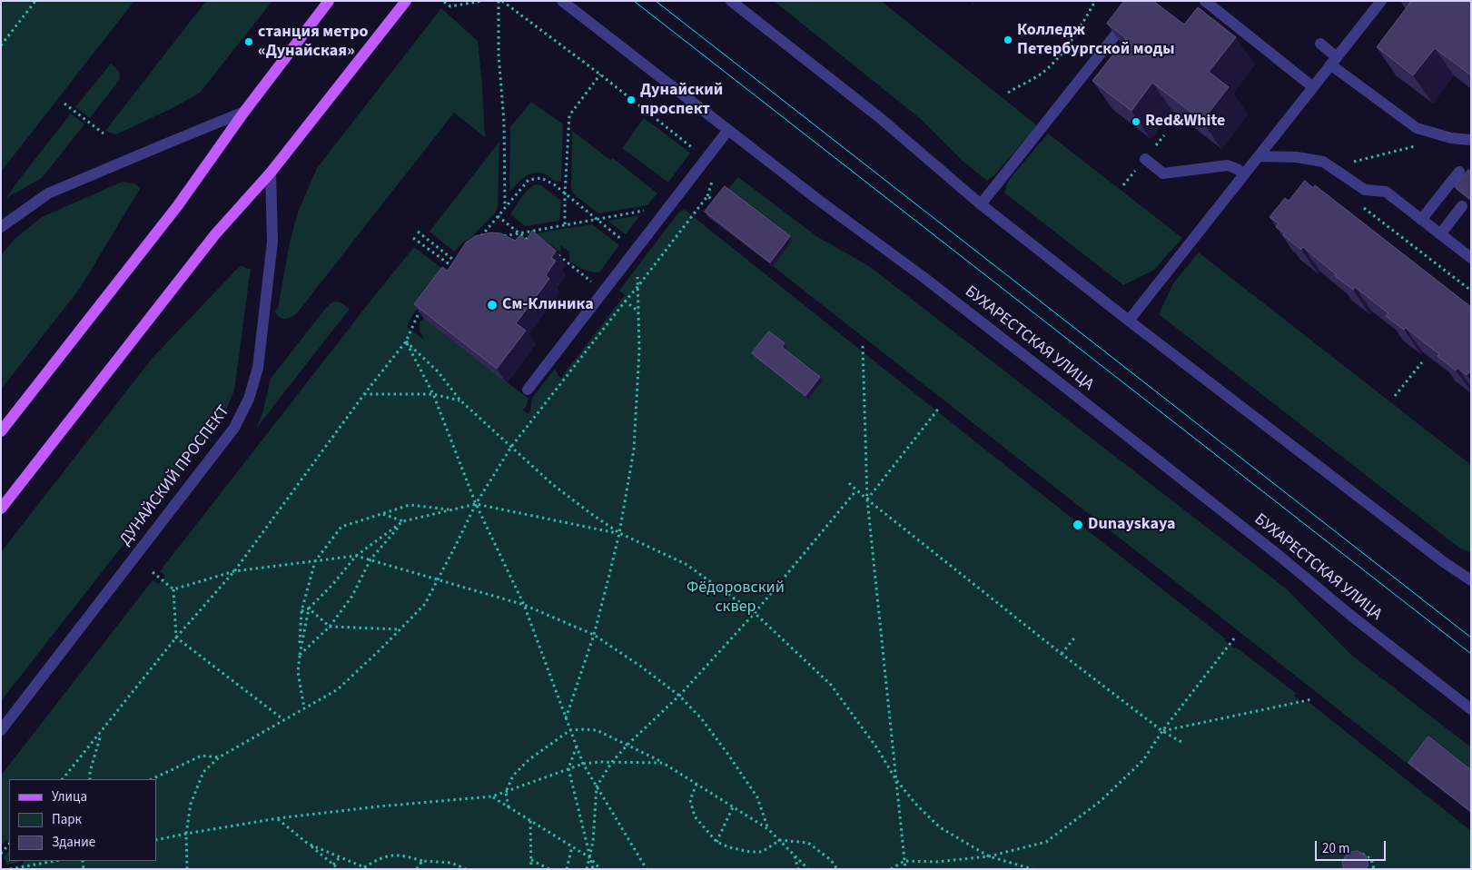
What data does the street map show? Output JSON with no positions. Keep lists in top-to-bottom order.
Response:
{
  "streets": {
    "street": ["БУХАРЕСТСКАЯ УЛИЦА", "ДУНАЙСКИЙ ПРОСПЕКТ"]
  },
  "parks": ["Фёдоровский сквер"],
  "places": [
    "Колледж Петербургской моды",
    "станция метро «Дунайская»",
    "Дунайский проспект",
    "Red&White",
    "См-Клиника",
    "Dunayskaya"
  ],
  "legend": ["Улица", "Парк", "Здание"],
  "scale_bar": "20 m"
}
